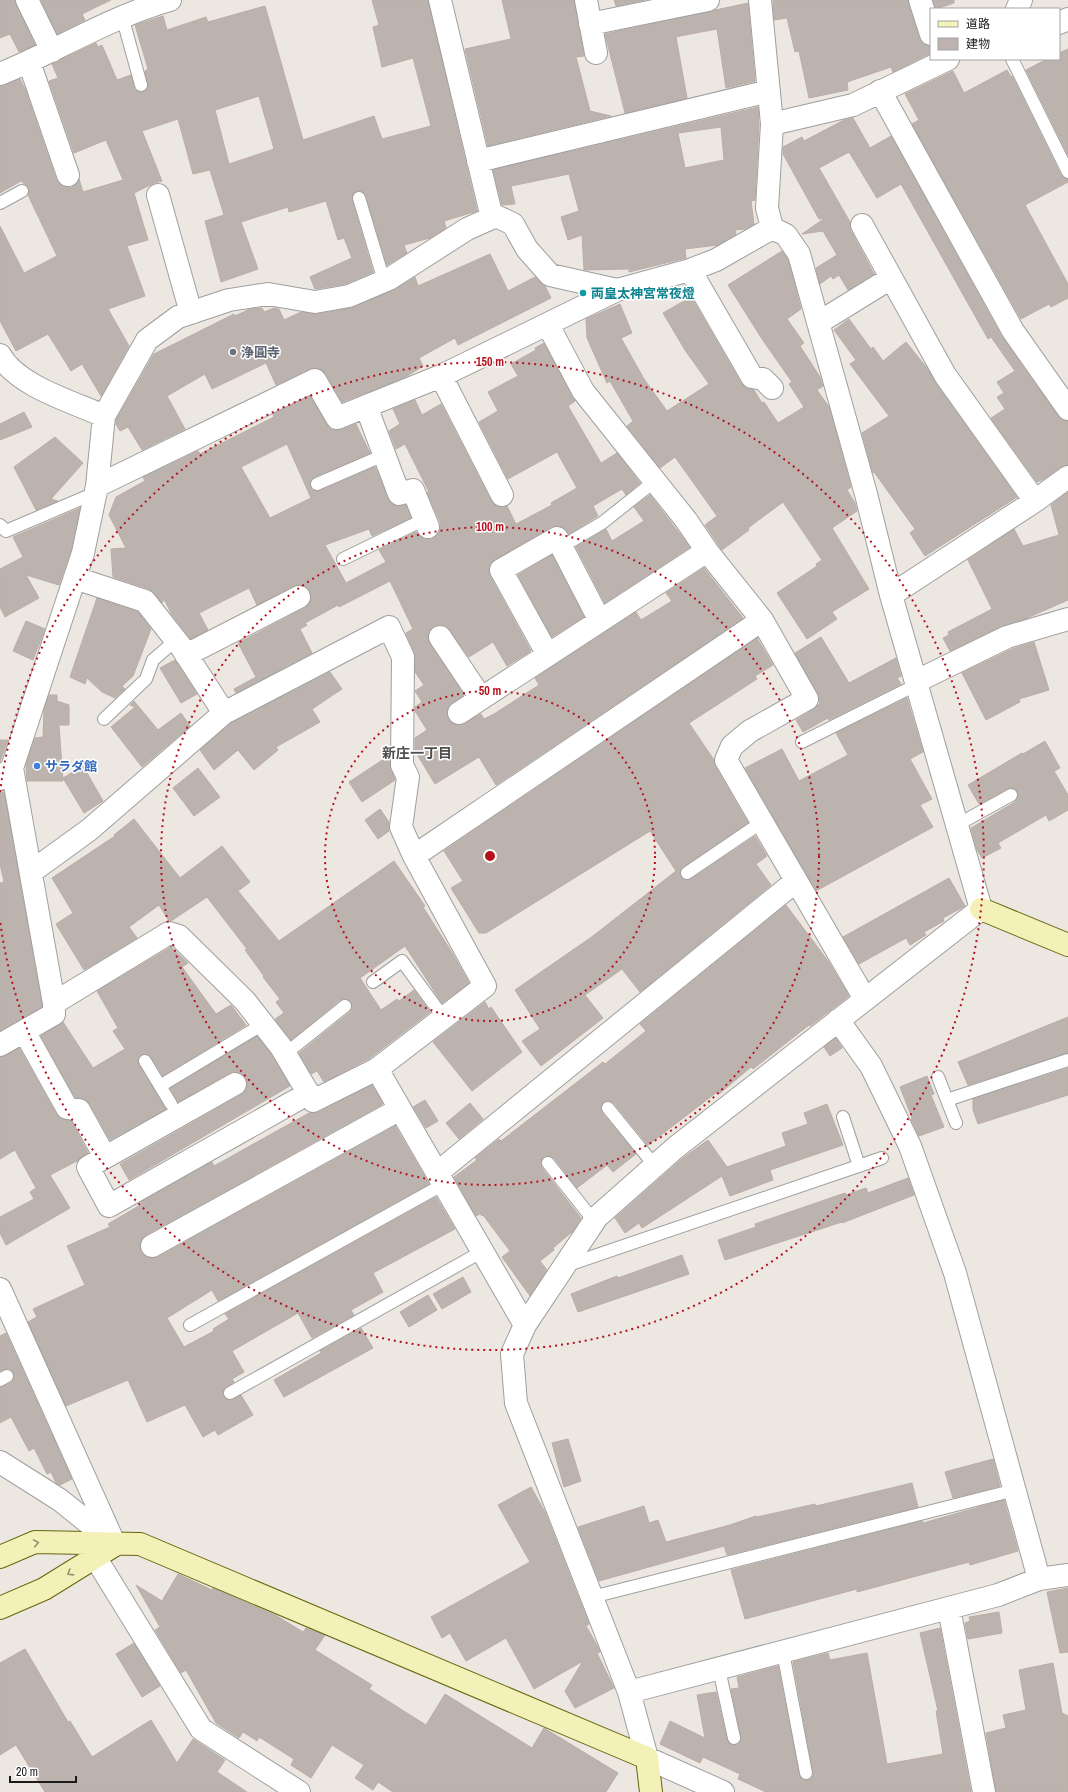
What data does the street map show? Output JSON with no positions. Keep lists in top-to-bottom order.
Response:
{
  "districts": ["新庄一丁目"],
  "places": ["両皇太神宮常夜燈", "浄圓寺", "サラダ館"],
  "legend": ["道路", "建物"],
  "scale_bar": "20 m",
  "rings": ["150 m", "100 m", "50 m"]
}
